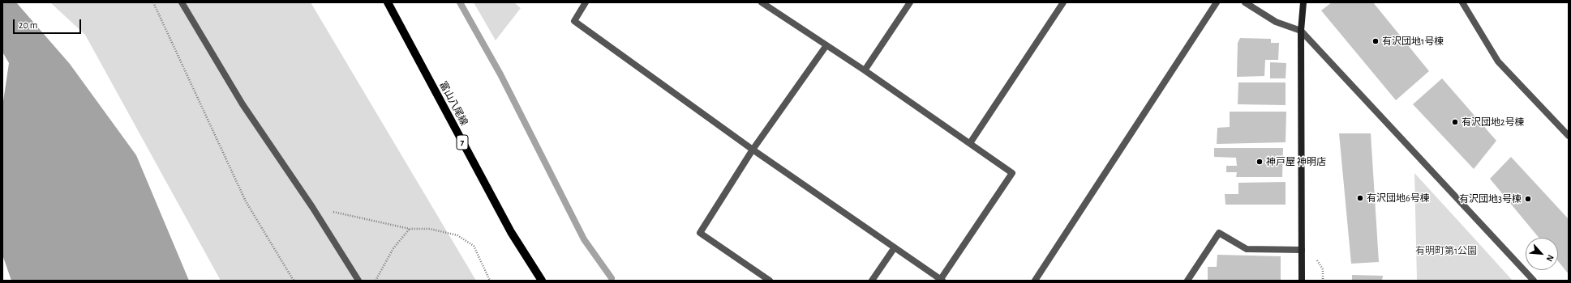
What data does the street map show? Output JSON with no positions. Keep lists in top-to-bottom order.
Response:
{
  "streets": {
    "main road": ["富山八尾線", "7"]
  },
  "parks": ["有明町第1公園"],
  "places": [
    "有沢団地1号棟",
    "有沢団地2号棟",
    "神戸屋 神明店",
    "有沢団地6号棟",
    "有沢団地3号棟"
  ],
  "scale_bar": "20 m",
  "north": "bottom right"
}
